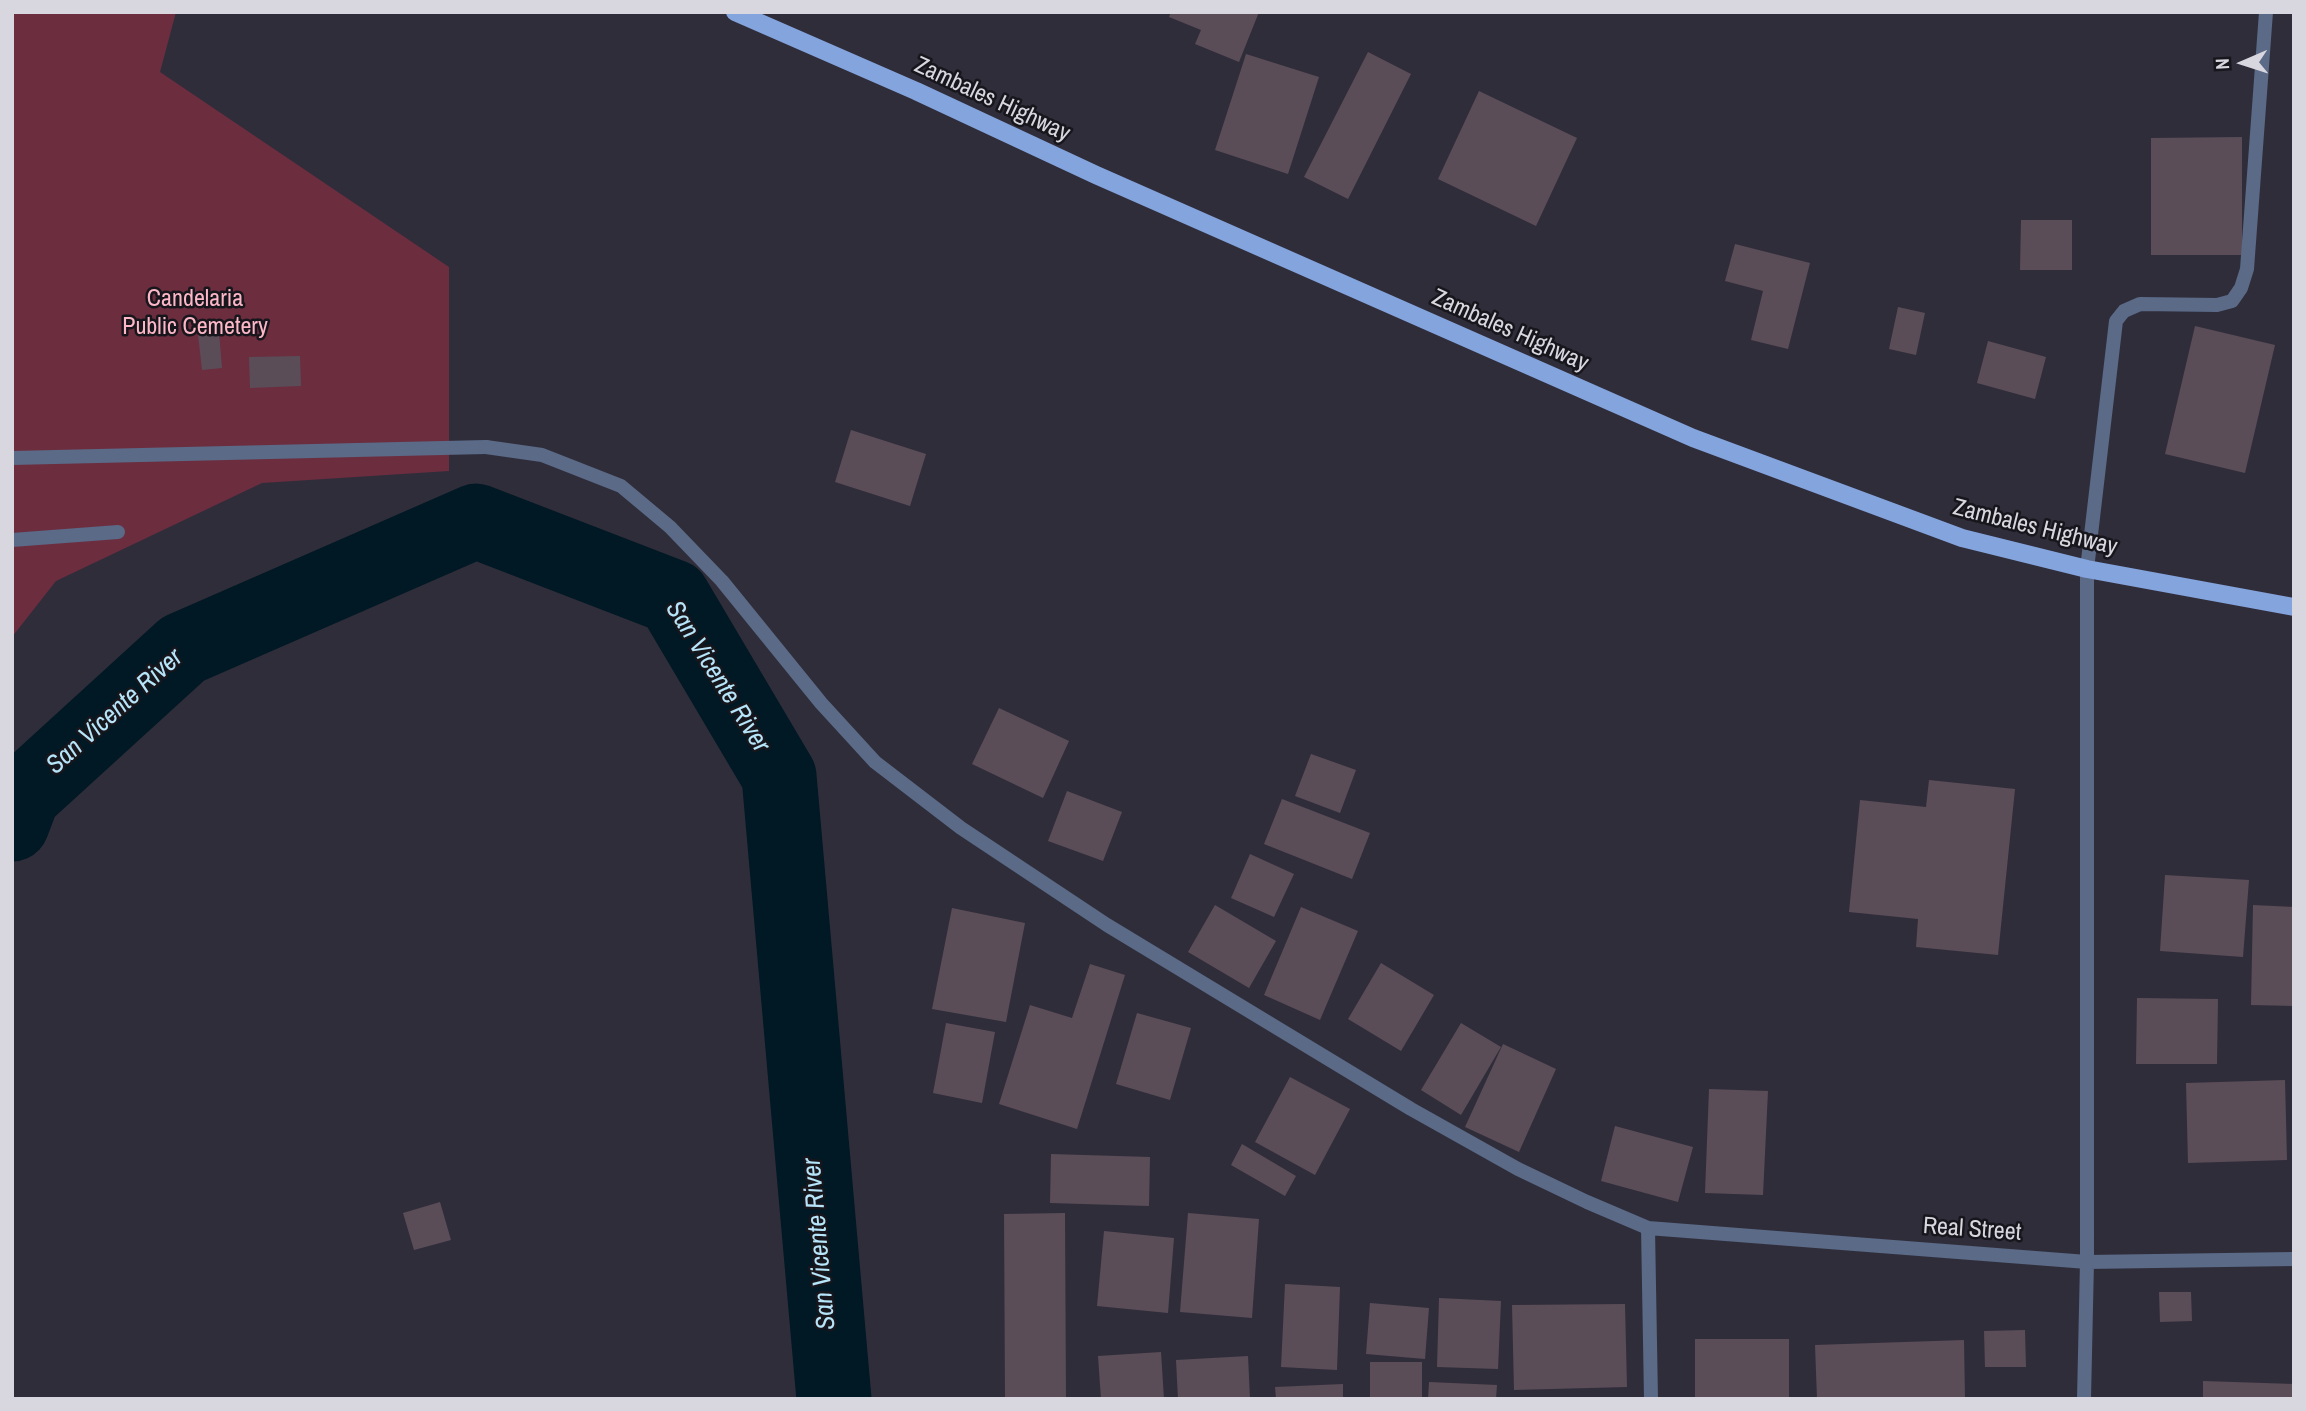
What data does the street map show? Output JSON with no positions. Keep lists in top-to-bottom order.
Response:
{
  "streets": {
    "main road": ["Zambales Highway"],
    "street": ["Real Street"]
  },
  "water": ["San Vicente River"],
  "parks": ["Candelaria Public Cemetery"],
  "north": "left"
}
